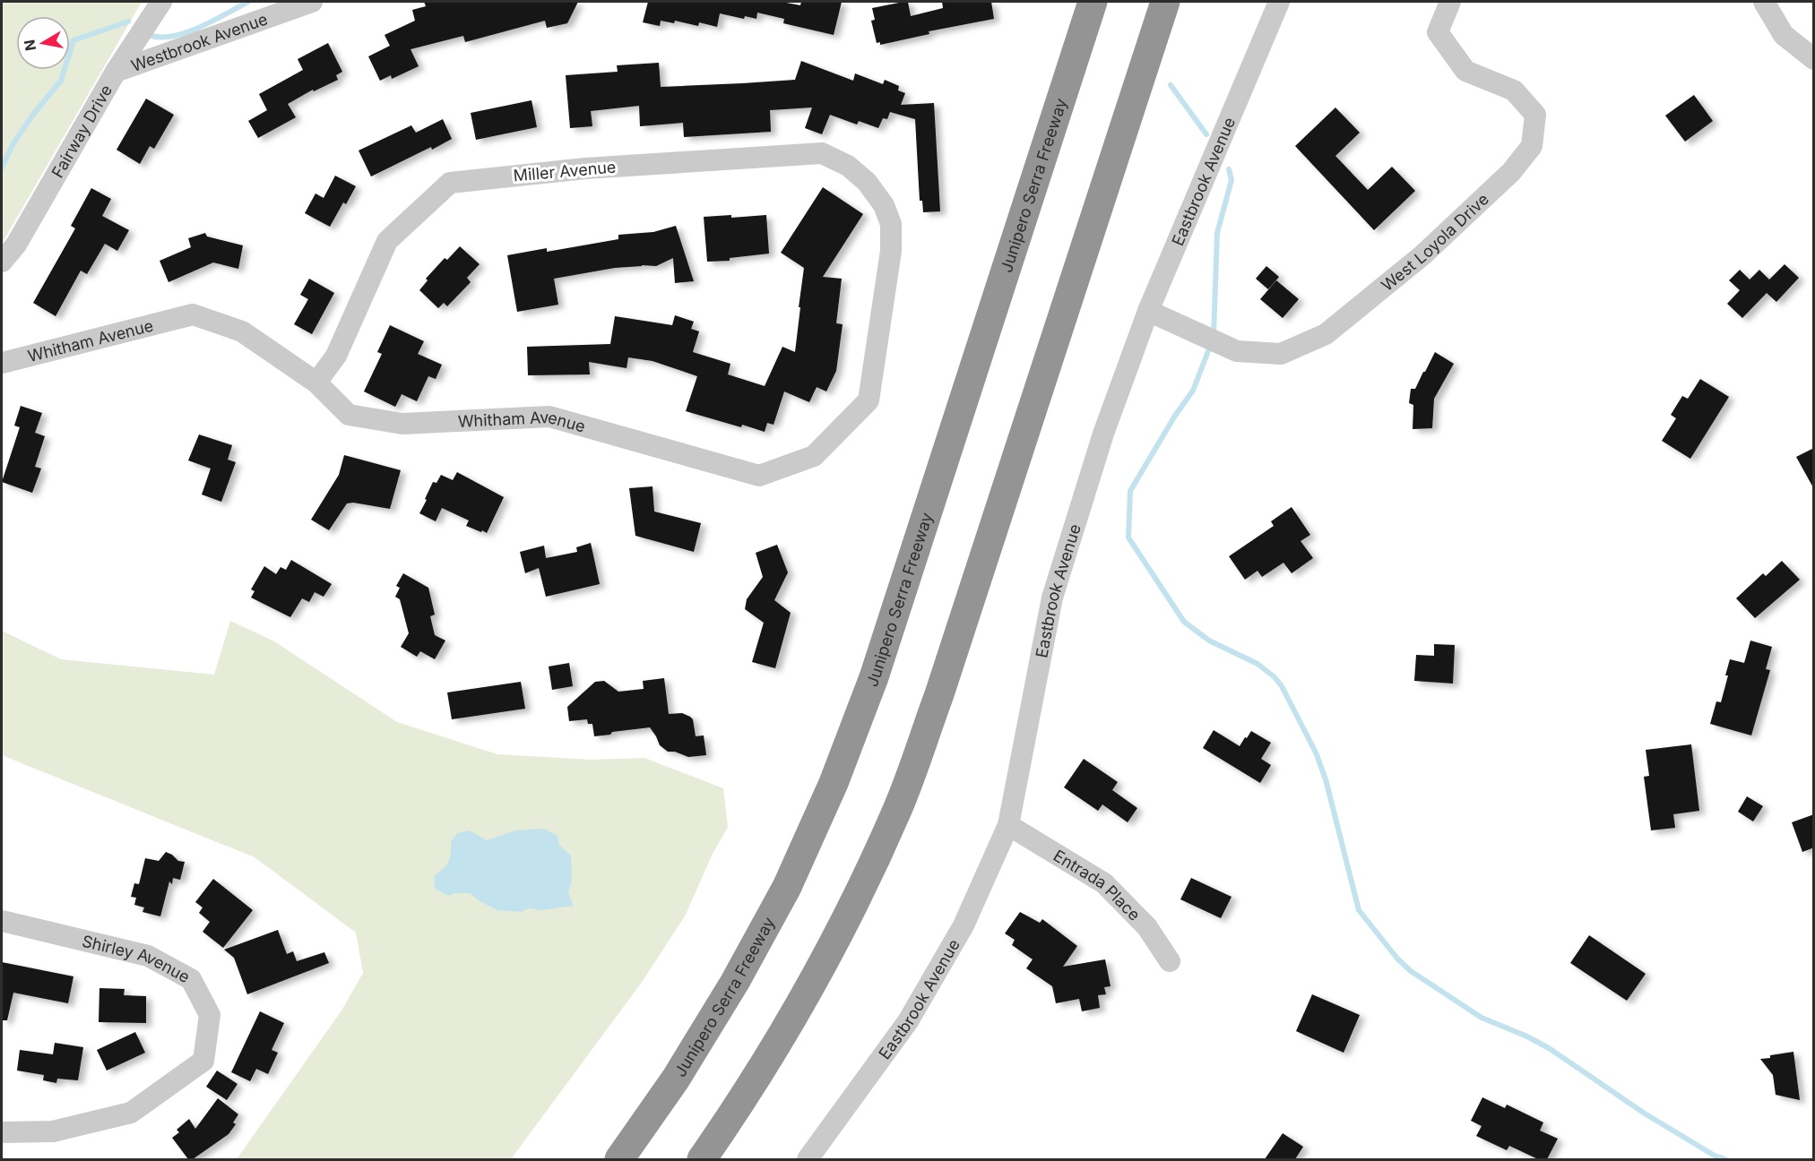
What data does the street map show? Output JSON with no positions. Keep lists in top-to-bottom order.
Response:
{
  "streets": {
    "highway": ["Junipero Serra Freeway"],
    "street": [
      "Westbrook Avenue",
      "Fairway Drive",
      "Miller Avenue",
      "Eastbrook Avenue",
      "West Loyola Drive",
      "Whitham Avenue",
      "Entrada Place",
      "Shirley Avenue"
    ]
  },
  "crossings": [
    ["Westbrook Avenue", "Fairway Drive"],
    ["Miller Avenue", "Whitham Avenue"],
    ["Eastbrook Avenue", "West Loyola Drive"],
    ["Eastbrook Avenue", "Entrada Place"]
  ],
  "north": "left"
}
